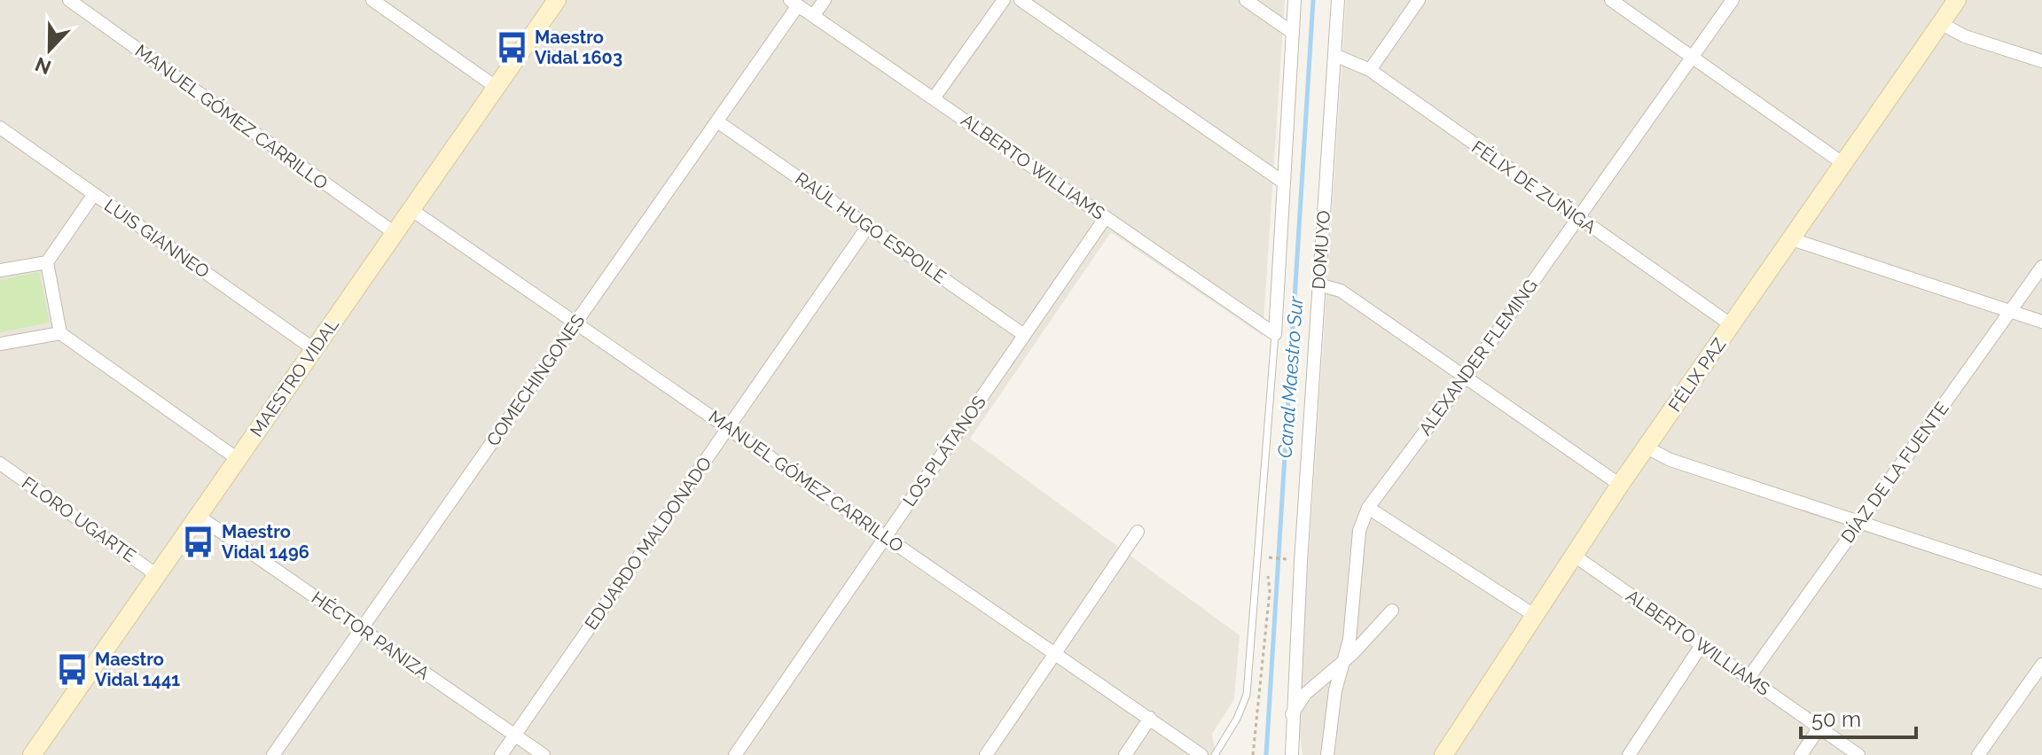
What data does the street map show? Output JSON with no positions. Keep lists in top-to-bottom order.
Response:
{
  "streets": {
    "main road": ["FÉLIX PAZ", "MAESTRO VIDAL"],
    "street": [
      "MANUEL GÓMEZ CARRILLO",
      "ALBERTO WILLIAMS",
      "FÉLIX DE ZUÑIGA",
      "RAÚL HUGO ESPOILE",
      "LUIS GIANNEO",
      "DOMUYO",
      "ALEXANDER FLEMING",
      "COMECHINGONES",
      "LOS PLÁTANOS",
      "DÍAZ DE LA FUENTE",
      "FLORO UGARTE",
      "EDUARDO MALDONADO",
      "HÉCTOR PANIZA"
    ]
  },
  "crossings": [
    ["MANUEL GÓMEZ CARRILLO", "MAESTRO VIDAL"],
    ["MANUEL GÓMEZ CARRILLO", "COMECHINGONES"],
    ["MANUEL GÓMEZ CARRILLO", "LOS PLÁTANOS"],
    ["MANUEL GÓMEZ CARRILLO", "EDUARDO MALDONADO"],
    ["ALBERTO WILLIAMS", "FÉLIX PAZ"],
    ["ALBERTO WILLIAMS", "COMECHINGONES"],
    ["ALBERTO WILLIAMS", "LOS PLÁTANOS"],
    ["ALBERTO WILLIAMS", "DÍAZ DE LA FUENTE"],
    ["FÉLIX DE ZUÑIGA", "DOMUYO"],
    ["FÉLIX DE ZUÑIGA", "ALEXANDER FLEMING"],
    ["FÉLIX DE ZUÑIGA", "FÉLIX PAZ"],
    ["RAÚL HUGO ESPOILE", "COMECHINGONES"],
    ["RAÚL HUGO ESPOILE", "LOS PLÁTANOS"],
    ["RAÚL HUGO ESPOILE", "EDUARDO MALDONADO"],
    ["LUIS GIANNEO", "MAESTRO VIDAL"],
    ["MAESTRO VIDAL", "FLORO UGARTE"],
    ["MAESTRO VIDAL", "HÉCTOR PANIZA"],
    ["COMECHINGONES", "HÉCTOR PANIZA"],
    ["EDUARDO MALDONADO", "HÉCTOR PANIZA"]
  ],
  "water": ["Canal Maestro Sur"],
  "places": {
    "bus stop": ["Maestro Vidal 1603", "Maestro Vidal 1496", "Maestro Vidal 1441"]
  },
  "scale_bar": "50 m",
  "north": "bottom"
}
